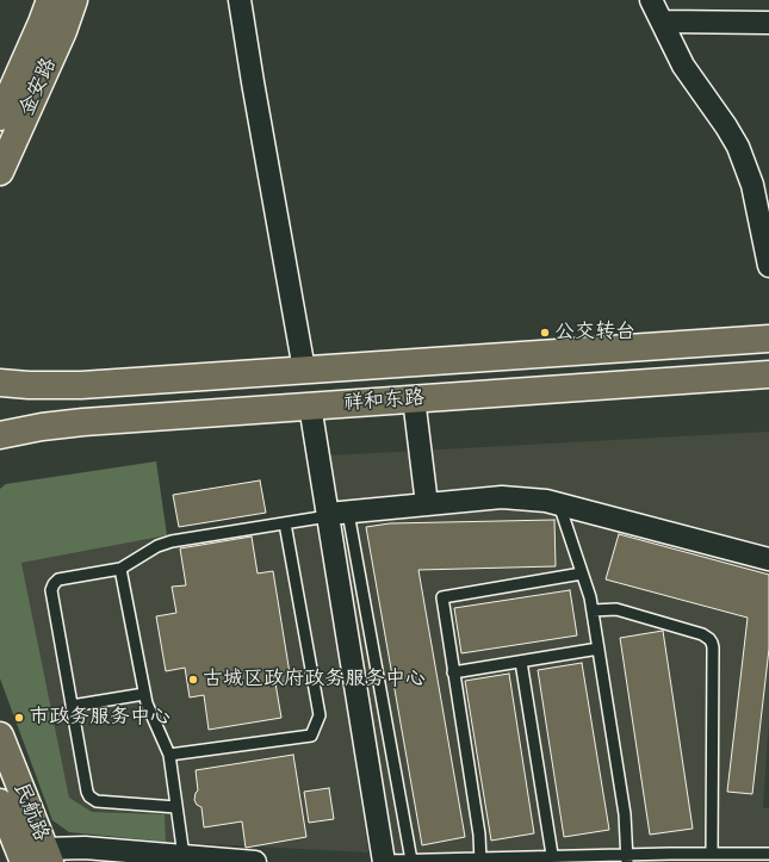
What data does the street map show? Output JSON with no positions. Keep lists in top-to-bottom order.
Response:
{
  "streets": {
    "main road": ["金安路", "祥和东路", "民航路"]
  },
  "places": ["公交转台", "古城区政府政务服务中心", "市政务服务中心"]
}
